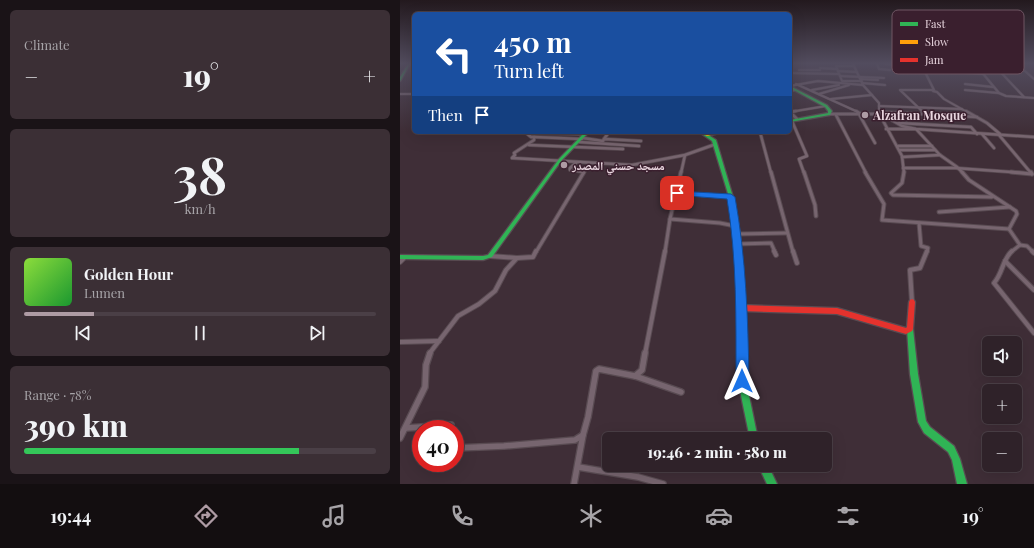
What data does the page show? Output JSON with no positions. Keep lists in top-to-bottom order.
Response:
{
  "places": ["Alzafran Mosque", "مسجد حسني المصدر"],
  "legend": ["Fast", "Slow", "Jam"],
  "page": {
    "tile": [
      "Climate",
      ["38", "km/h"],
      ["Range · 78%", "390 km"]
    ],
    "turn": ["450 m", "Turn left"],
    "heat": ["−", "19°", "+"],
    "then": "Then",
    "song": ["Golden Hour", "Lumen"],
    "map_buttons": ["+", "−"],
    "limit": "40",
    "trip": "19:46 · 2 min · 580 m",
    "tabs": ["19:44", "19°"]
  }
}
